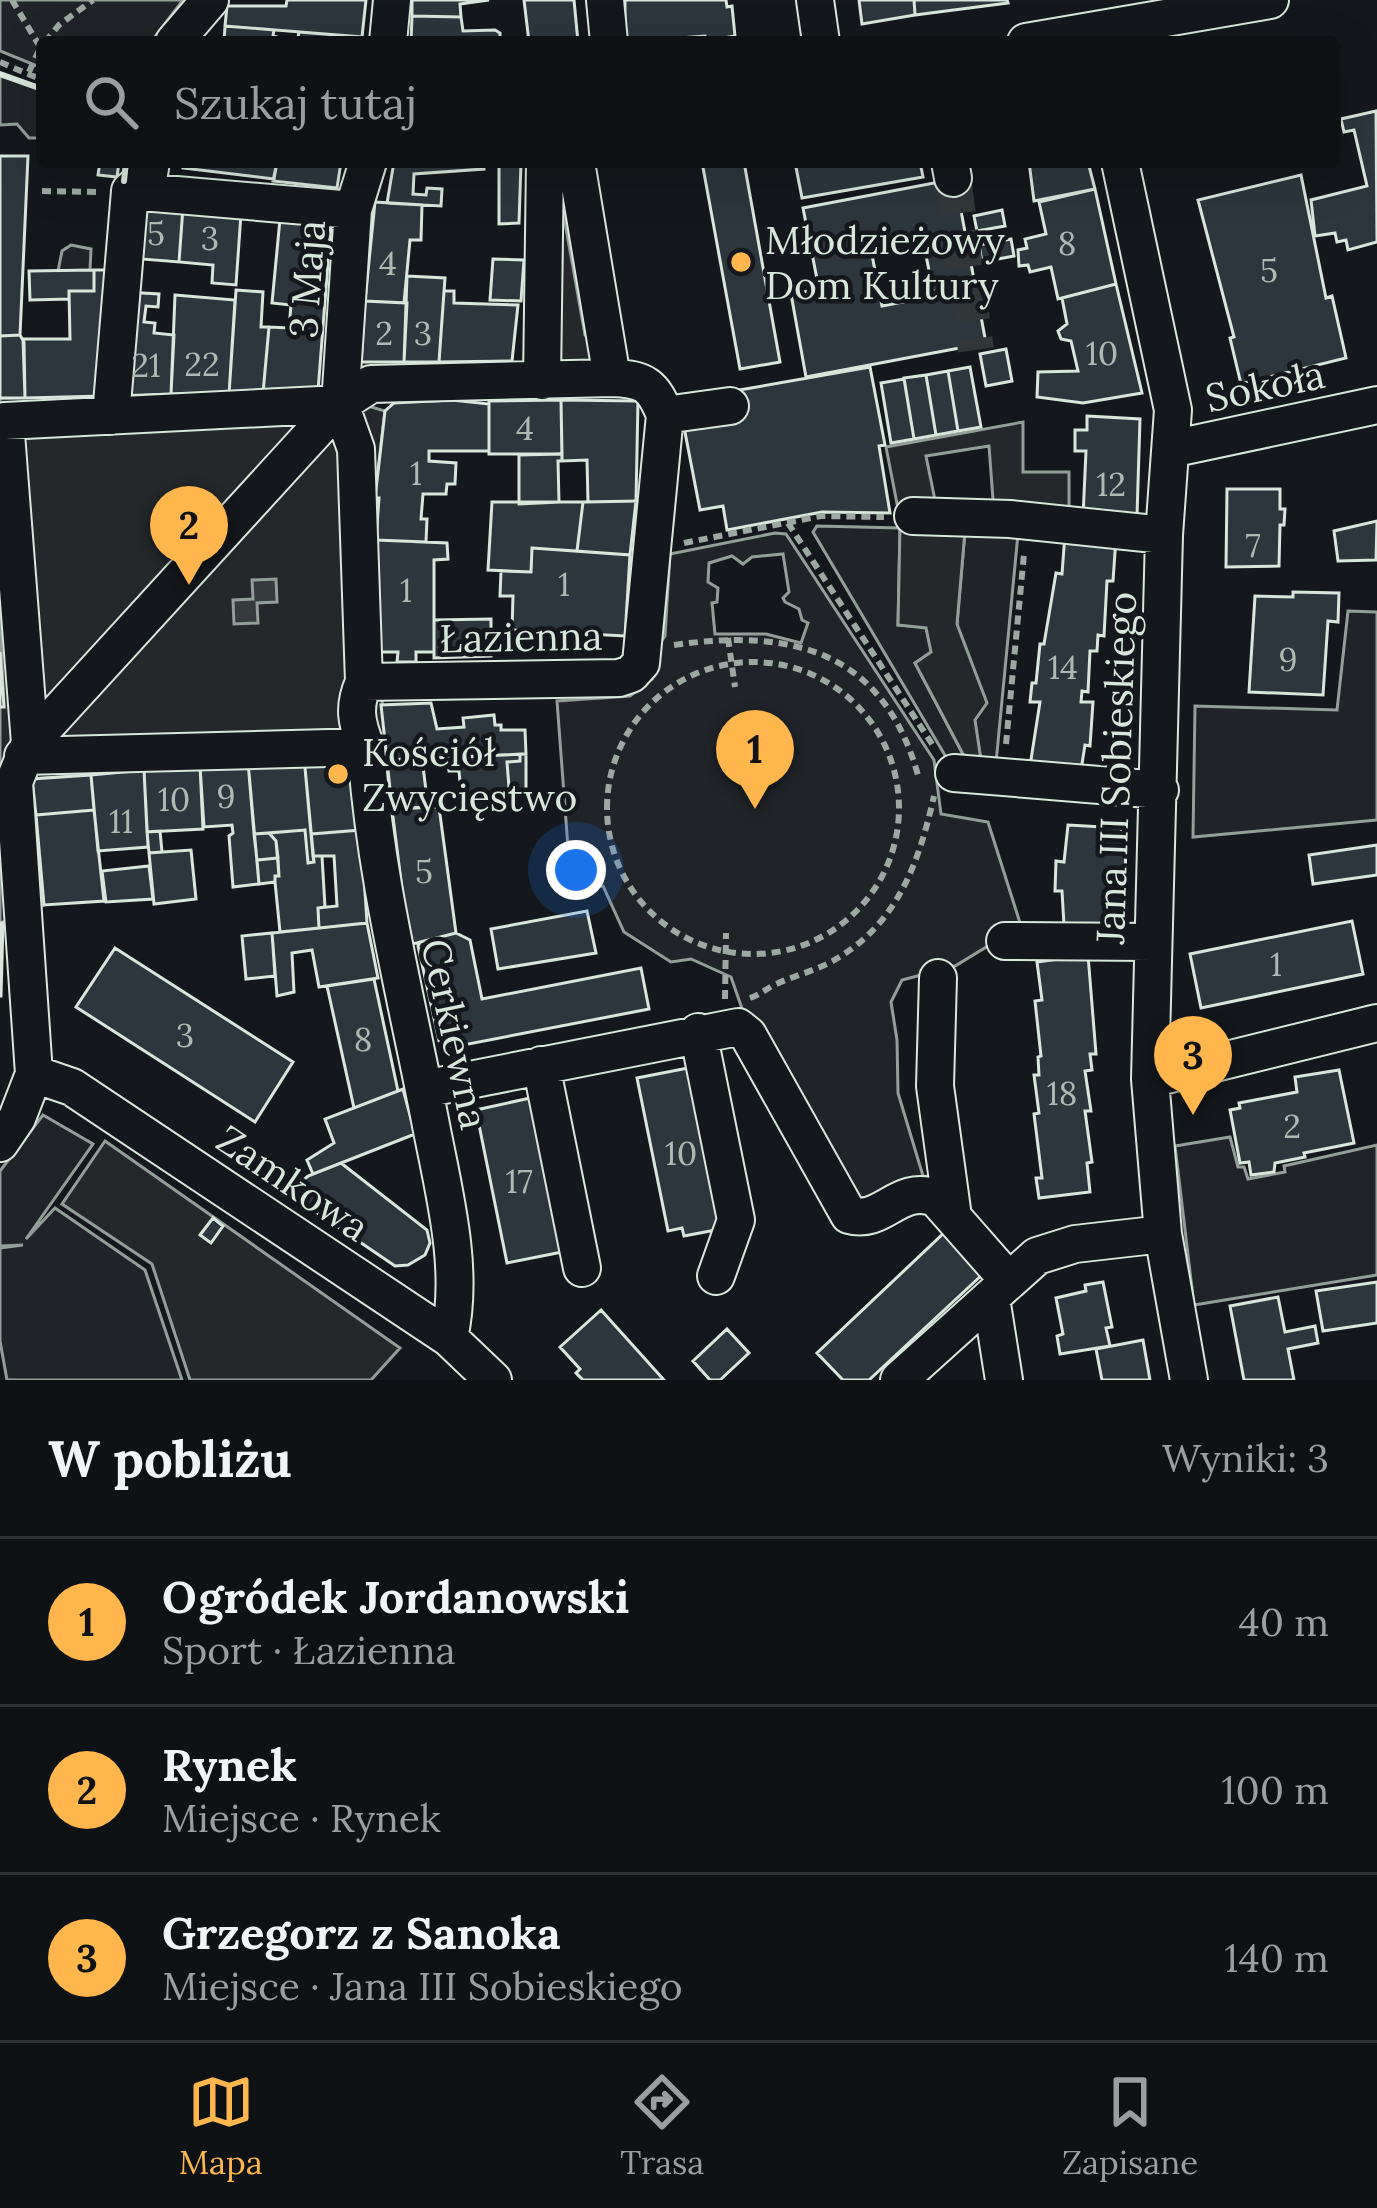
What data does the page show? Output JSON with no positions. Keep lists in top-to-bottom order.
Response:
{
  "streets": {
    "street": [
      "3 Maja",
      "Sokoła",
      "Łazienna",
      "Jana III Sobieskiego",
      "Cerkiewna",
      "Zamkowa"
    ]
  },
  "crossings": [
    ["3 Maja", "Łazienna"],
    ["3 Maja", "Cerkiewna"],
    ["Sokoła", "Jana III Sobieskiego"],
    ["Łazienna", "Cerkiewna"],
    ["Cerkiewna", "Zamkowa"]
  ],
  "places": ["Młodzieżowy Dom Kultury", "Kościół Zwycięstwo"],
  "house_numbers": [
    "5",
    "3",
    "8",
    "4",
    "5",
    "2",
    "3",
    "10",
    "22",
    "21",
    "4",
    "1",
    "12",
    "7",
    "1",
    "1",
    "9",
    "14",
    "9",
    "10",
    "11",
    "5",
    "1",
    "3",
    "8",
    "18",
    "2",
    "10",
    "17"
  ],
  "page": {
    "search": "Szukaj tutaj",
    "pins": ["2", "1", "3"],
    "heading": ["W pobliżu", "Wyniki: 3"],
    "list": [
      {
        "mark": "1",
        "name": "Ogródek Jordanowski",
        "note": "Sport · Łazienna",
        "value": "40 m"
      },
      {
        "mark": "2",
        "name": "Rynek",
        "note": "Miejsce · Rynek",
        "value": "100 m"
      },
      {
        "mark": "3",
        "name": "Grzegorz z Sanoka",
        "note": "Miejsce · Jana III Sobieskiego",
        "value": "140 m"
      }
    ],
    "nav": ["Mapa", "Trasa", "Zapisane"]
  }
}
